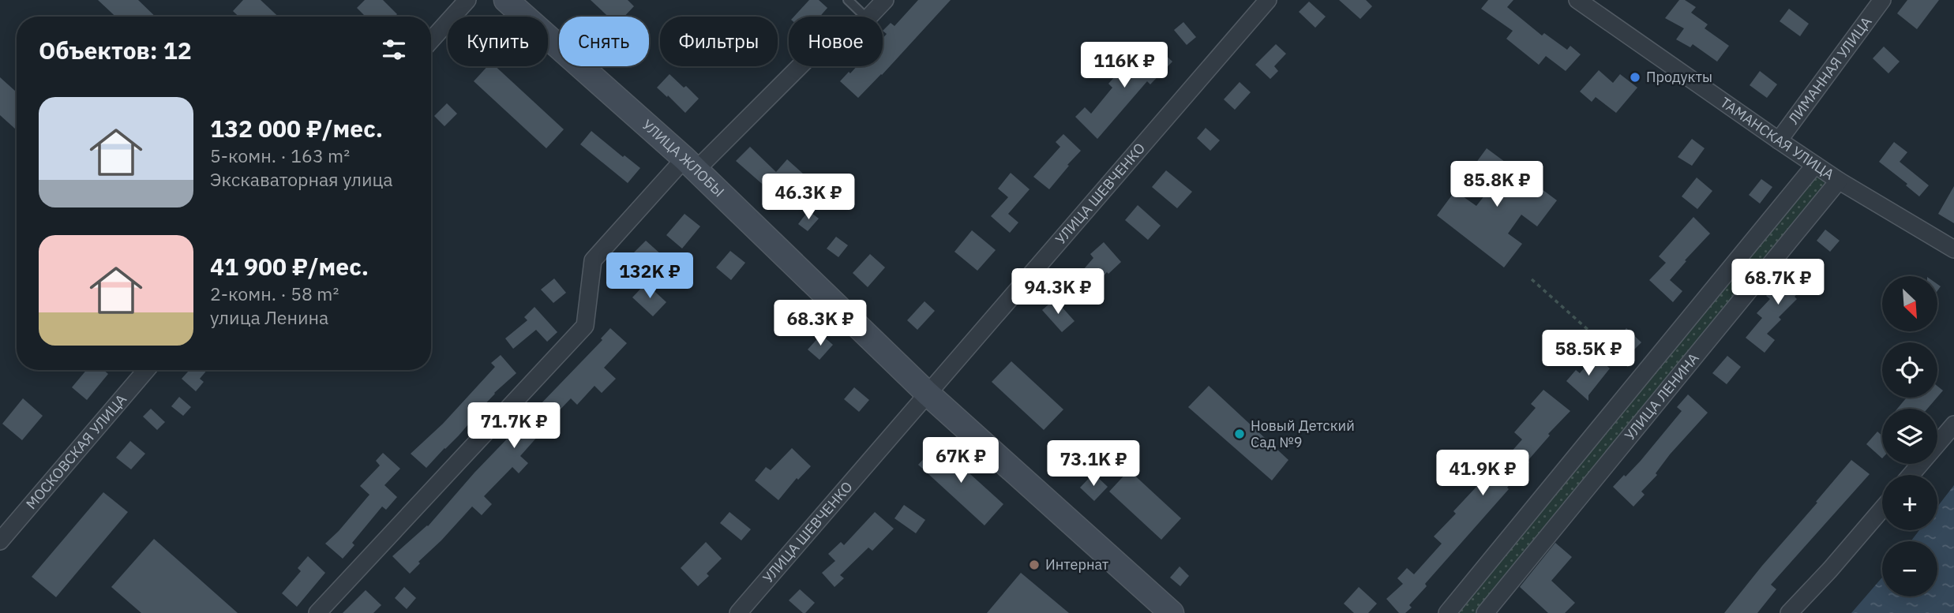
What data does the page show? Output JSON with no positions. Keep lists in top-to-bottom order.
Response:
{
  "streets": {
    "street": [
      "ЛИМАННАЯ УЛИЦА",
      "ТАМАНСКАЯ УЛИЦА",
      "УЛИЦА ЖЛОБЫ",
      "УЛИЦА ШЕВЧЕНКО",
      "УЛИЦА ЛЕНИНА",
      "МОСКОВСКАЯ УЛИЦА"
    ]
  },
  "crossings": [
    ["ЛИМАННАЯ УЛИЦА", "ТАМАНСКАЯ УЛИЦА"],
    ["ТАМАНСКАЯ УЛИЦА", "УЛИЦА ЛЕНИНА"],
    ["УЛИЦА ЖЛОБЫ", "УЛИЦА ШЕВЧЕНКО"]
  ],
  "places": ["Продукты", "Новый Детский Сад №9", "Интернат"],
  "north": "bottom right",
  "page": {
    "chip": [
      "Купить",
      "Снять",
      "Фильтры",
      "Новое"
    ],
    "heading": "Объектов: 12",
    "price": [
      "116K ₽",
      "85.8K ₽",
      "46.3K ₽",
      "132K ₽",
      "68.7K ₽",
      "94.3K ₽",
      "68.3K ₽",
      "58.5K ₽",
      "71.7K ₽",
      "67K ₽",
      "73.1K ₽",
      "41.9K ₽"
    ],
    "list": [
      {
        "name": "132 000 ₽/мес.",
        "note": "5-комн. · 163 m² · Экскаваторная улица"
      },
      {
        "name": "41 900 ₽/мес.",
        "note": "2-комн. · 58 m² · улица Ленина"
      }
    ],
    "map_buttons": ["+", "−"]
  }
}
